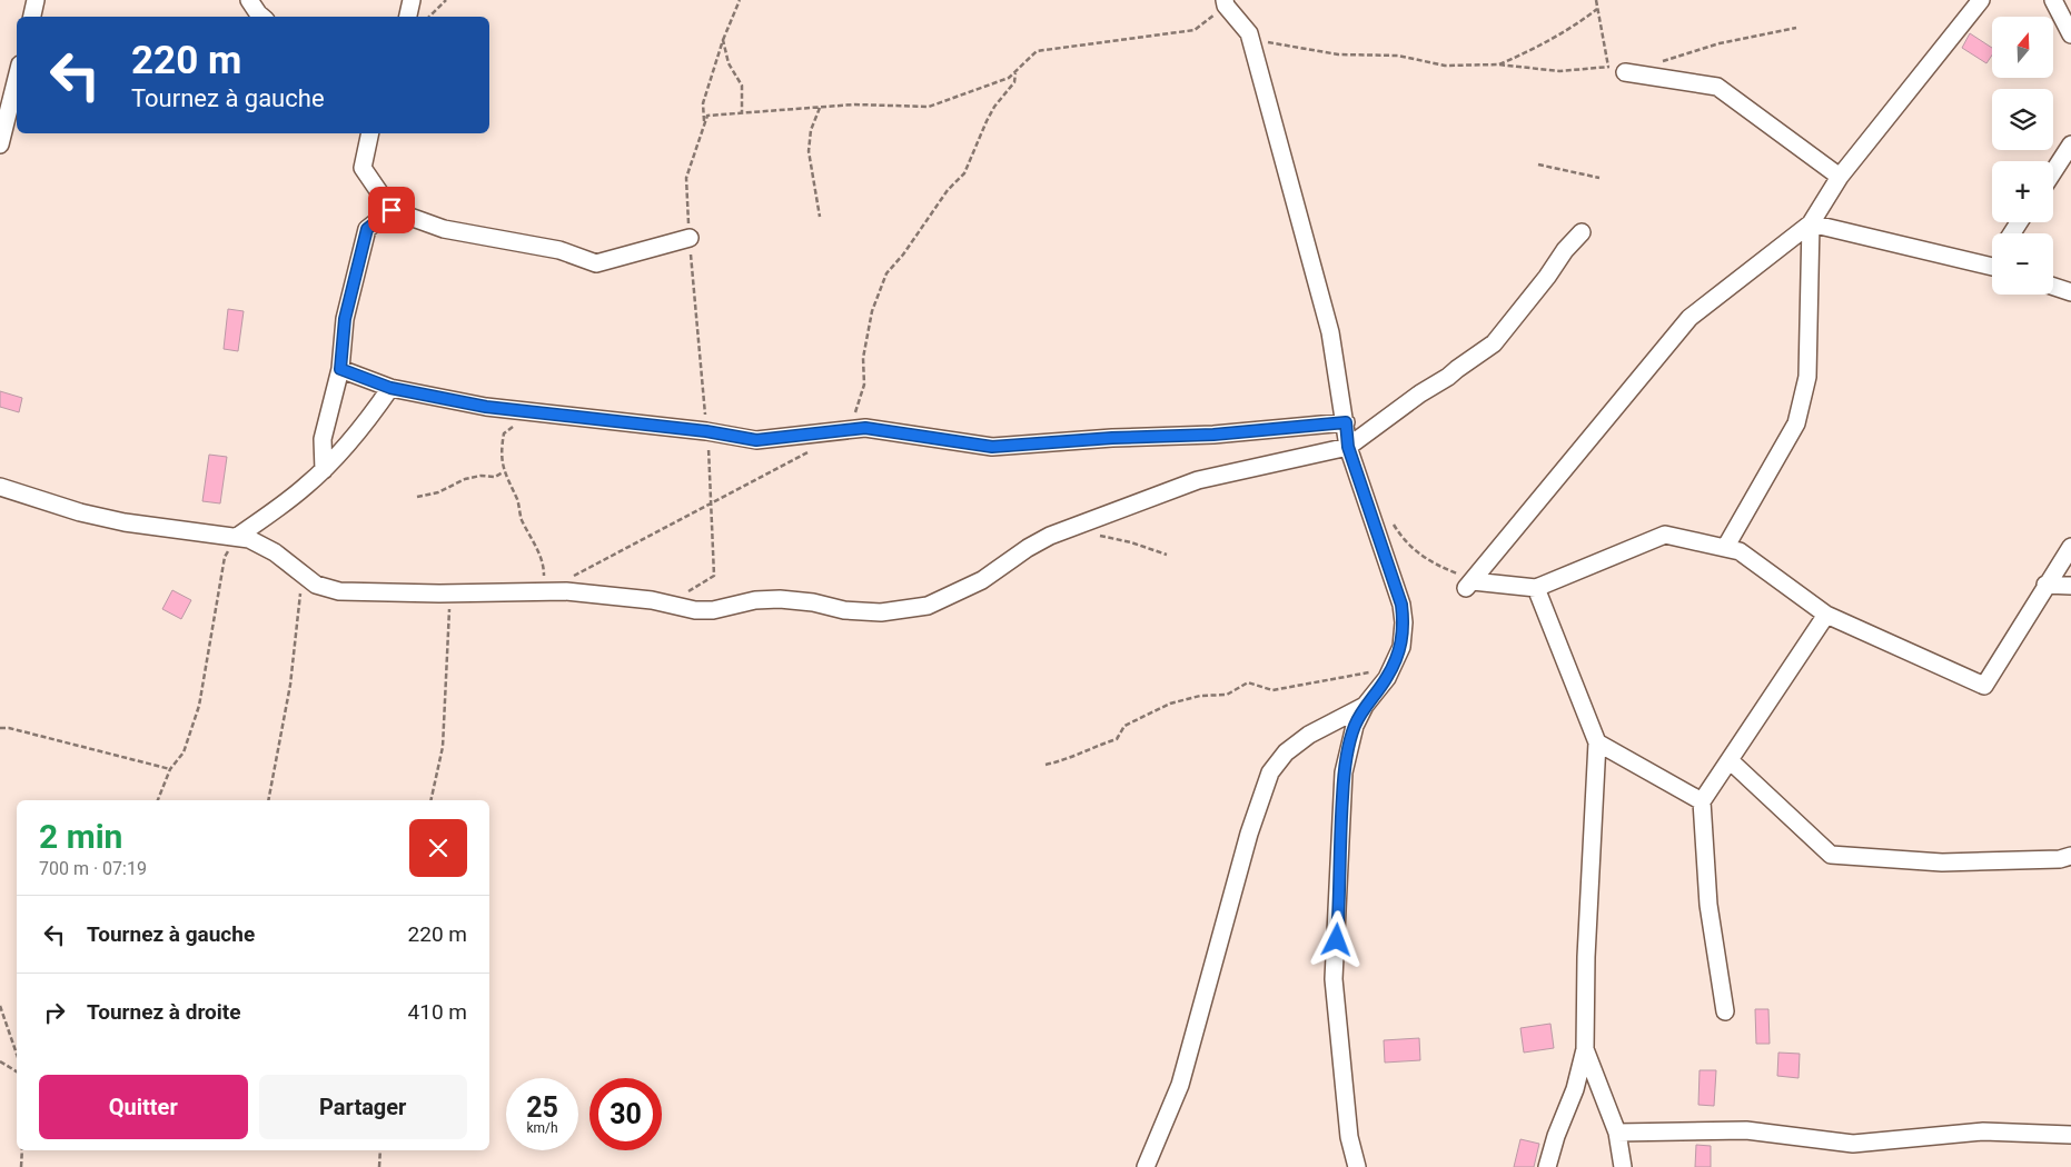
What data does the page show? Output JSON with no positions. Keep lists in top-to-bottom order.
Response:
{
  "north": "top",
  "page": {
    "map_buttons": ["+", "−"],
    "turn": ["220 m", "Tournez à gauche"],
    "heading": ["2 min", "700 m · 07:19"],
    "list": [
      {
        "name": "Tournez à gauche",
        "value": "220 m"
      },
      {
        "name": "Tournez à droite",
        "value": "410 m"
      }
    ],
    "buttons": ["Quitter", "Partager"],
    "speed": "25 km/h",
    "limit": "30"
  }
}
